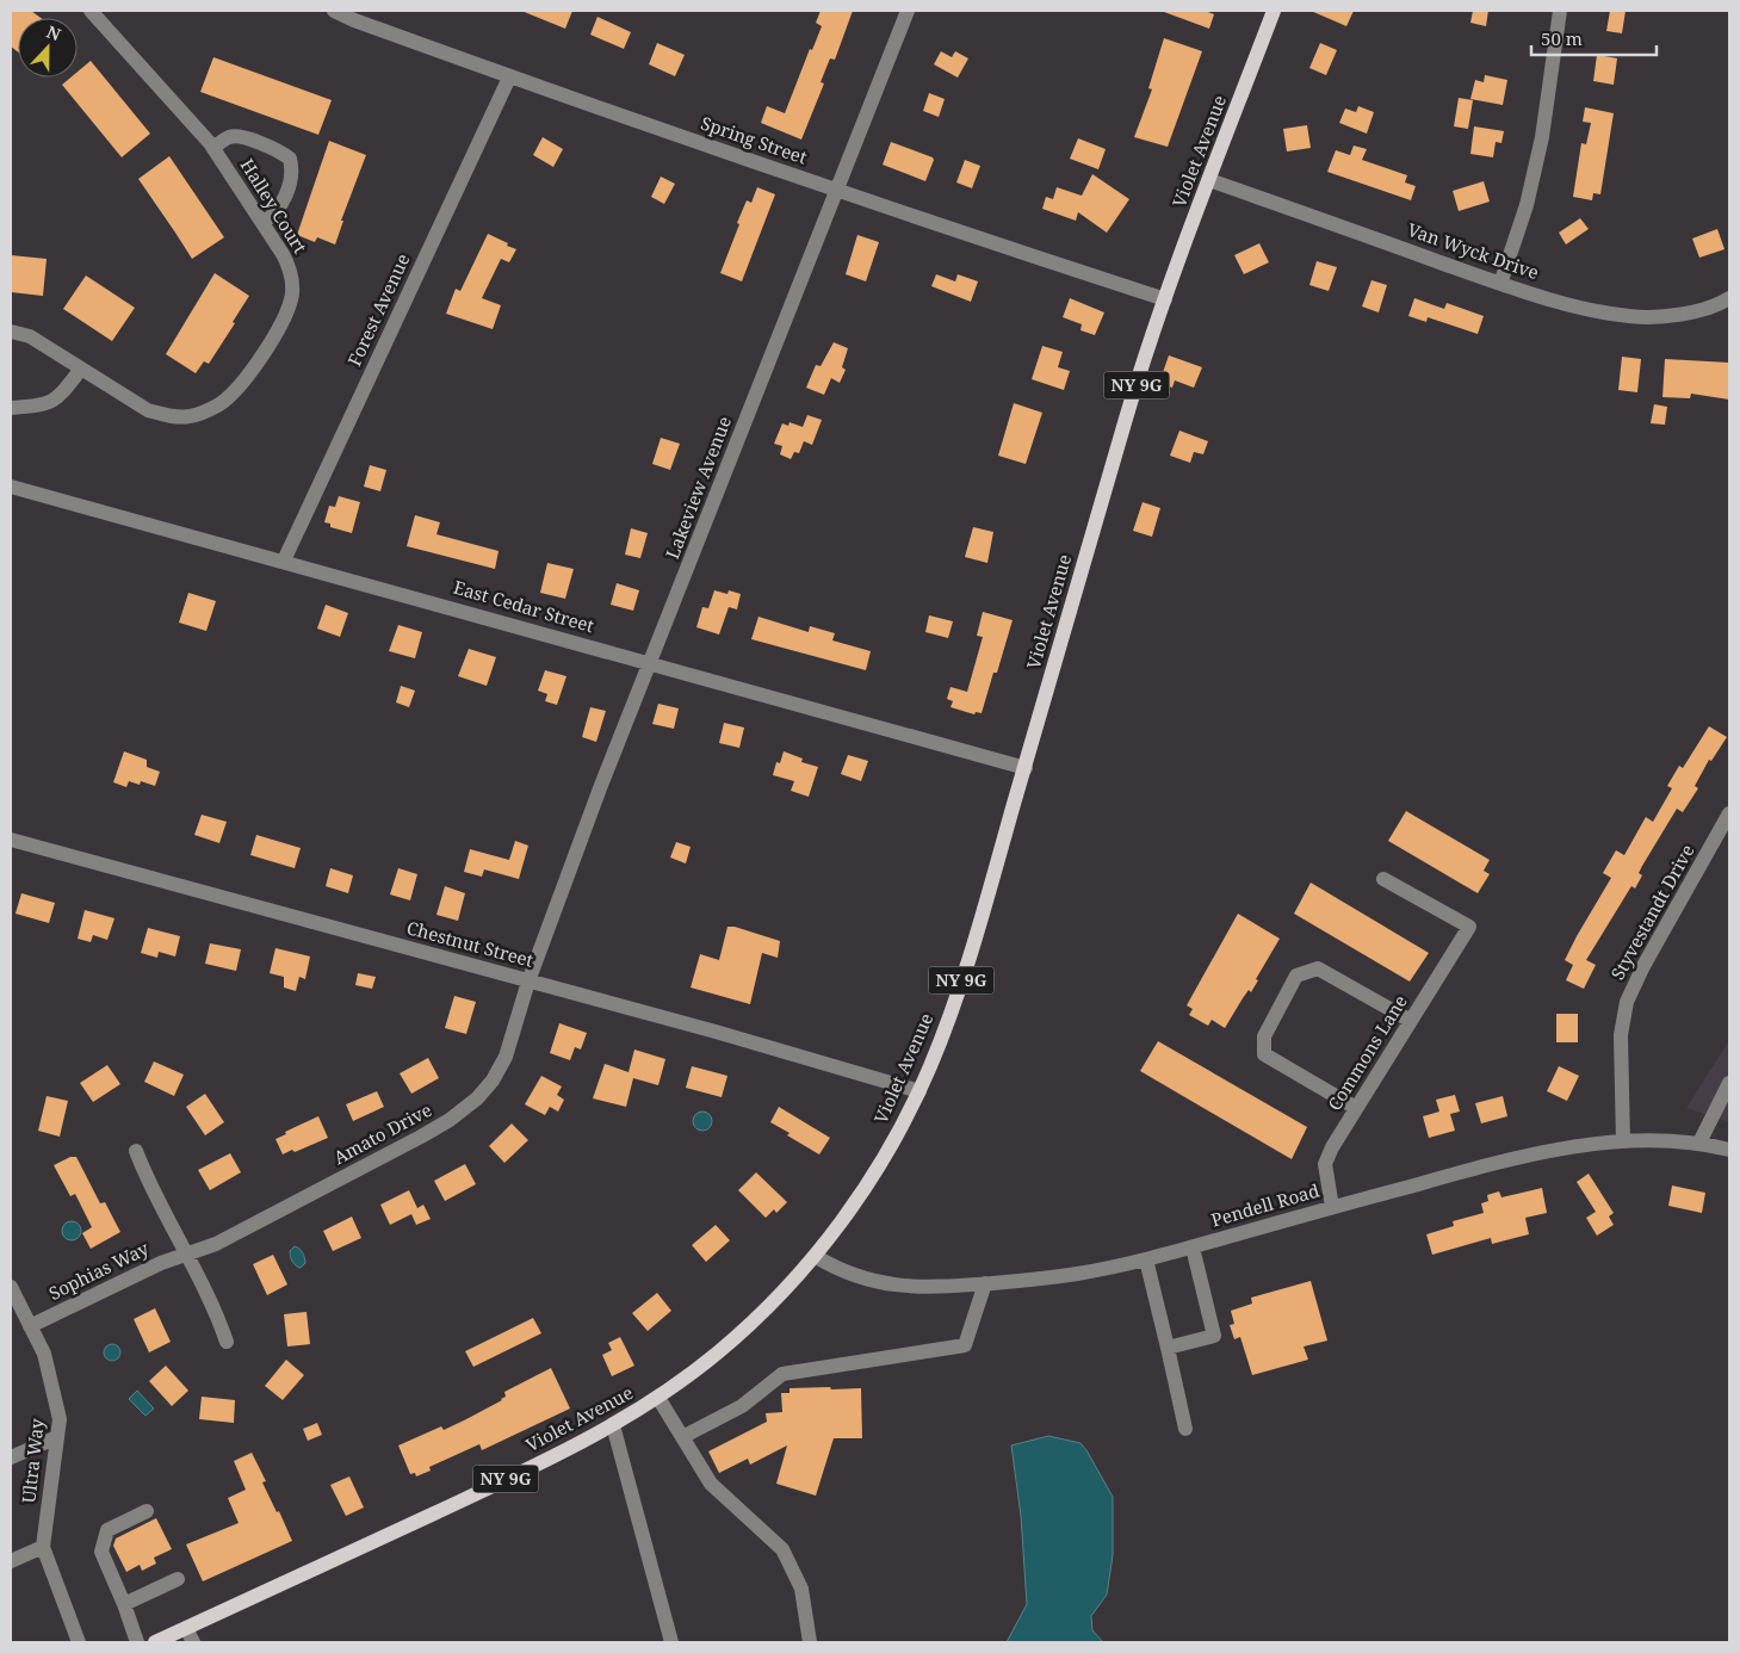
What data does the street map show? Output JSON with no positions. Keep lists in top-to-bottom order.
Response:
{
  "streets": {
    "main road": ["Violet Avenue", "NY 9G"],
    "street": [
      "Spring Street",
      "Halley Court",
      "Van Wyck Drive",
      "Forest Avenue",
      "Lakeview Avenue",
      "East Cedar Street",
      "Styvestandt Drive",
      "Chestnut Street",
      "Commons Lane",
      "Amato Drive",
      "Pendell Road",
      "Sophias Way",
      "Ultra Way"
    ]
  },
  "crossings": [
    ["Spring Street", "Violet Avenue"],
    ["Spring Street", "Forest Avenue"],
    ["Spring Street", "Lakeview Avenue"],
    ["Violet Avenue", "Van Wyck Drive"],
    ["Violet Avenue", "East Cedar Street"],
    ["Violet Avenue", "Chestnut Street"],
    ["Violet Avenue", "Pendell Road"],
    ["Forest Avenue", "East Cedar Street"],
    ["Lakeview Avenue", "East Cedar Street"],
    ["Lakeview Avenue", "Chestnut Street"],
    ["Lakeview Avenue", "Amato Drive"],
    ["Styvestandt Drive", "Pendell Road"],
    ["Chestnut Street", "Amato Drive"],
    ["Commons Lane", "Pendell Road"],
    ["Amato Drive", "Sophias Way"],
    ["Sophias Way", "Ultra Way"]
  ],
  "scale_bar": "50 m",
  "north": "top"
}
